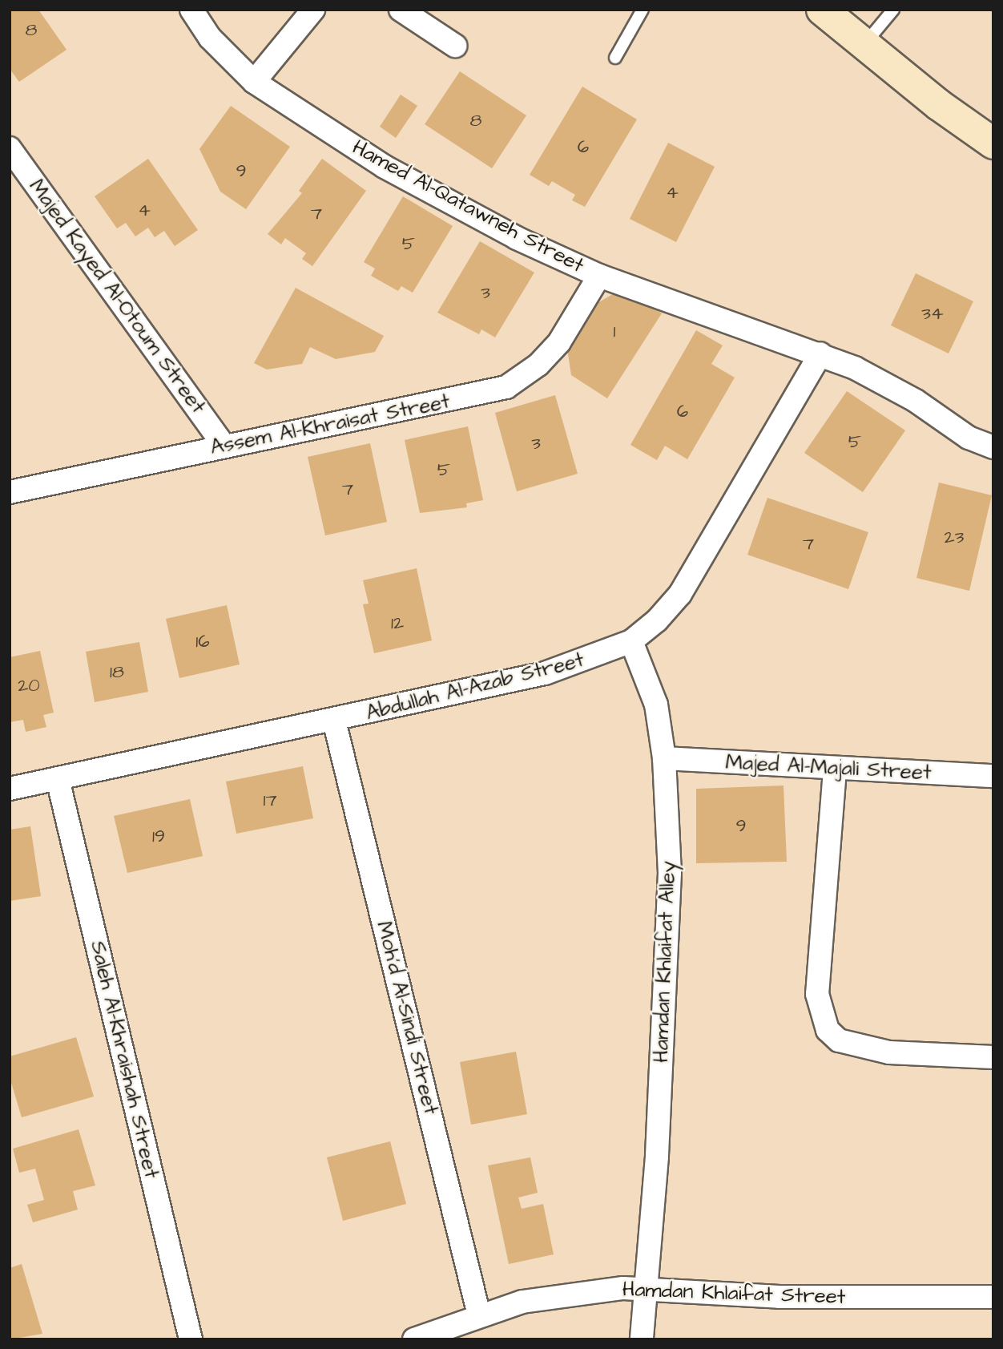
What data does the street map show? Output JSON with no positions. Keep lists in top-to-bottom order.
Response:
{
  "streets": {
    "street": [
      "Hamed Al-Qatawneh Street",
      "Majed Kayed Al-Otoum Street",
      "Assem Al-Khraisat Street",
      "Abdullah Al-Azab Street",
      "Majed Al-Majali Street",
      "Hamdan Khlaifat Alley",
      "Moh'd Al-Sindi Street",
      "Saleh Al-Khraishah Street",
      "Hamdan Khlaifat Street"
    ]
  },
  "crossings": [
    ["Hamed Al-Qatawneh Street", "Assem Al-Khraisat Street"],
    ["Hamed Al-Qatawneh Street", "Abdullah Al-Azab Street"],
    ["Majed Kayed Al-Otoum Street", "Assem Al-Khraisat Street"],
    ["Abdullah Al-Azab Street", "Hamdan Khlaifat Alley"],
    ["Abdullah Al-Azab Street", "Moh'd Al-Sindi Street"],
    ["Abdullah Al-Azab Street", "Saleh Al-Khraishah Street"],
    ["Majed Al-Majali Street", "Hamdan Khlaifat Alley"],
    ["Hamdan Khlaifat Alley", "Hamdan Khlaifat Street"],
    ["Moh'd Al-Sindi Street", "Hamdan Khlaifat Street"]
  ],
  "house_numbers": [
    "8",
    "8",
    "6",
    "9",
    "4",
    "4",
    "7",
    "5",
    "3",
    "34",
    "1",
    "6",
    "5",
    "3",
    "5",
    "7",
    "23",
    "7",
    "12",
    "16",
    "18",
    "20",
    "17",
    "9",
    "19"
  ]
}
